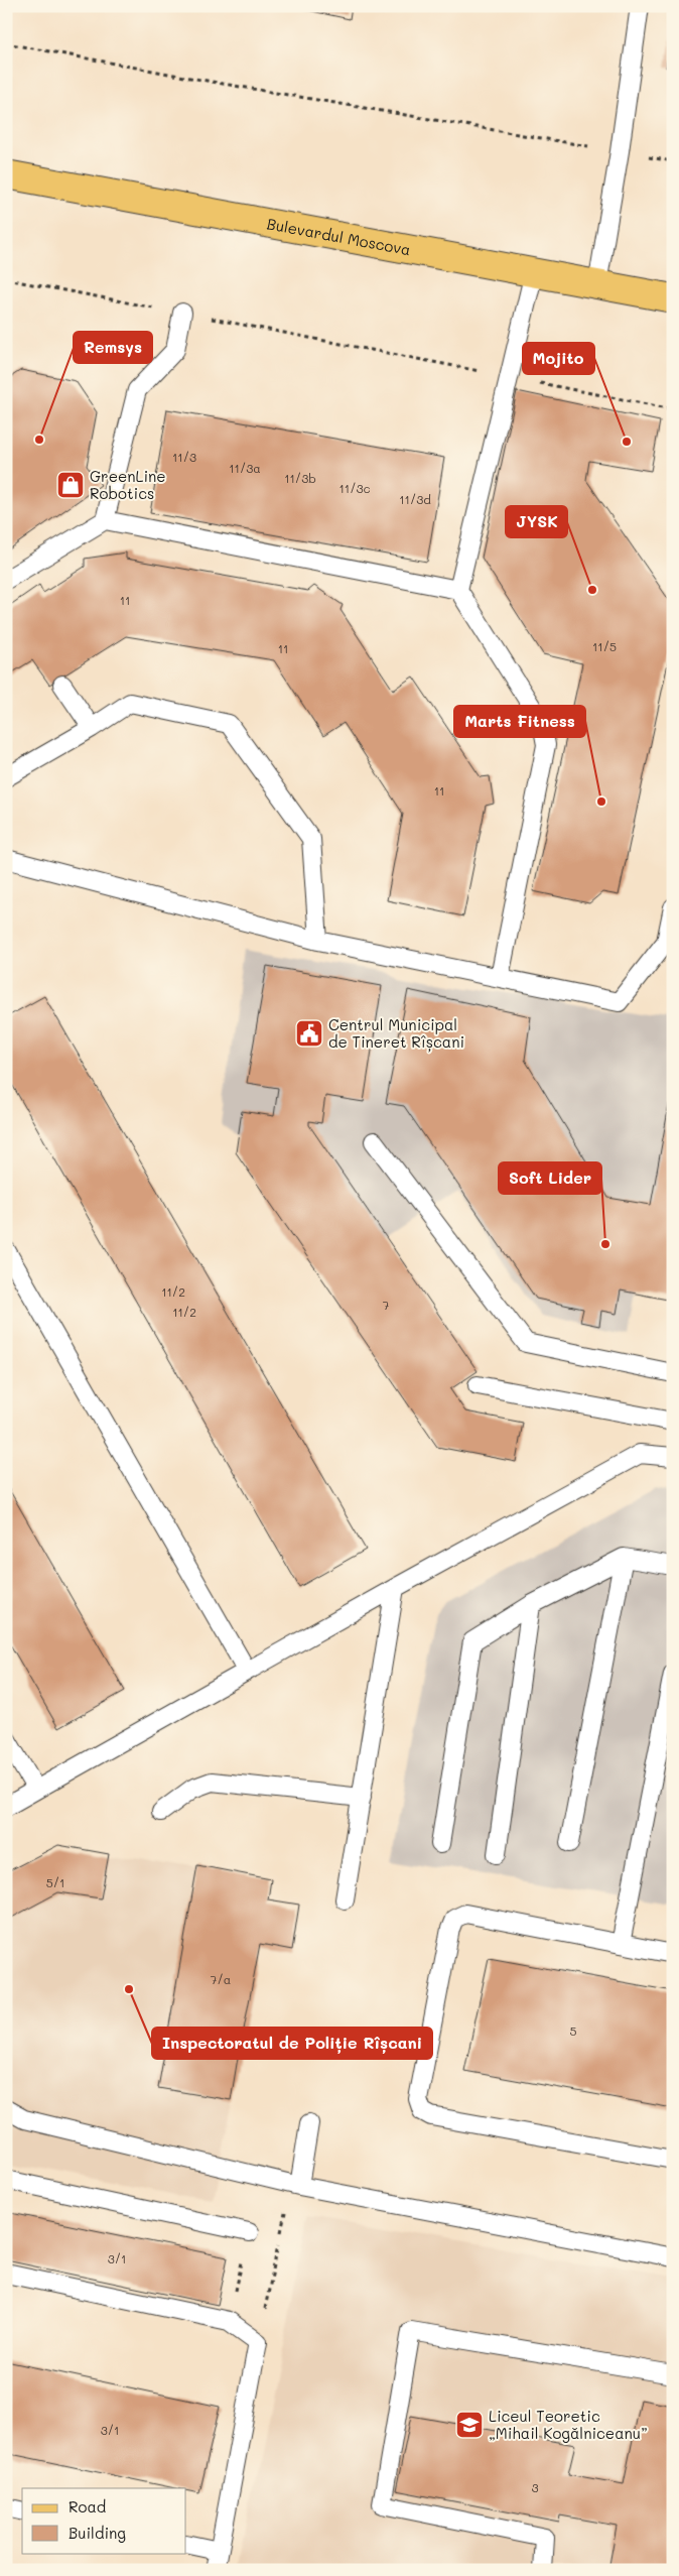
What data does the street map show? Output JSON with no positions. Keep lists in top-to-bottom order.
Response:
{
  "streets": {
    "main road": ["Bulevardul Moscova"]
  },
  "places": {
    "other": [
      "Remsys",
      "Mojito",
      "JYSK",
      "Marts Fitness",
      "Soft Lider",
      "Inspectoratul de Poliție Rîșcani"
    ],
    "shop": ["GreenLine Robotics"],
    "public building": ["Centrul Municipal de Tineret Rîșcani"],
    "school or university": ["Liceul Teoretic „Mihail Kogălniceanu”"]
  },
  "house_numbers": [
    "11/3",
    "11/3a",
    "11/3b",
    "11/3c",
    "11/3d",
    "11",
    "11/5",
    "11",
    "11",
    "11/2",
    "7",
    "11/2",
    "5/1",
    "7/a",
    "5",
    "3/1",
    "3/1",
    "3"
  ],
  "legend": ["Road", "Building"]
}
